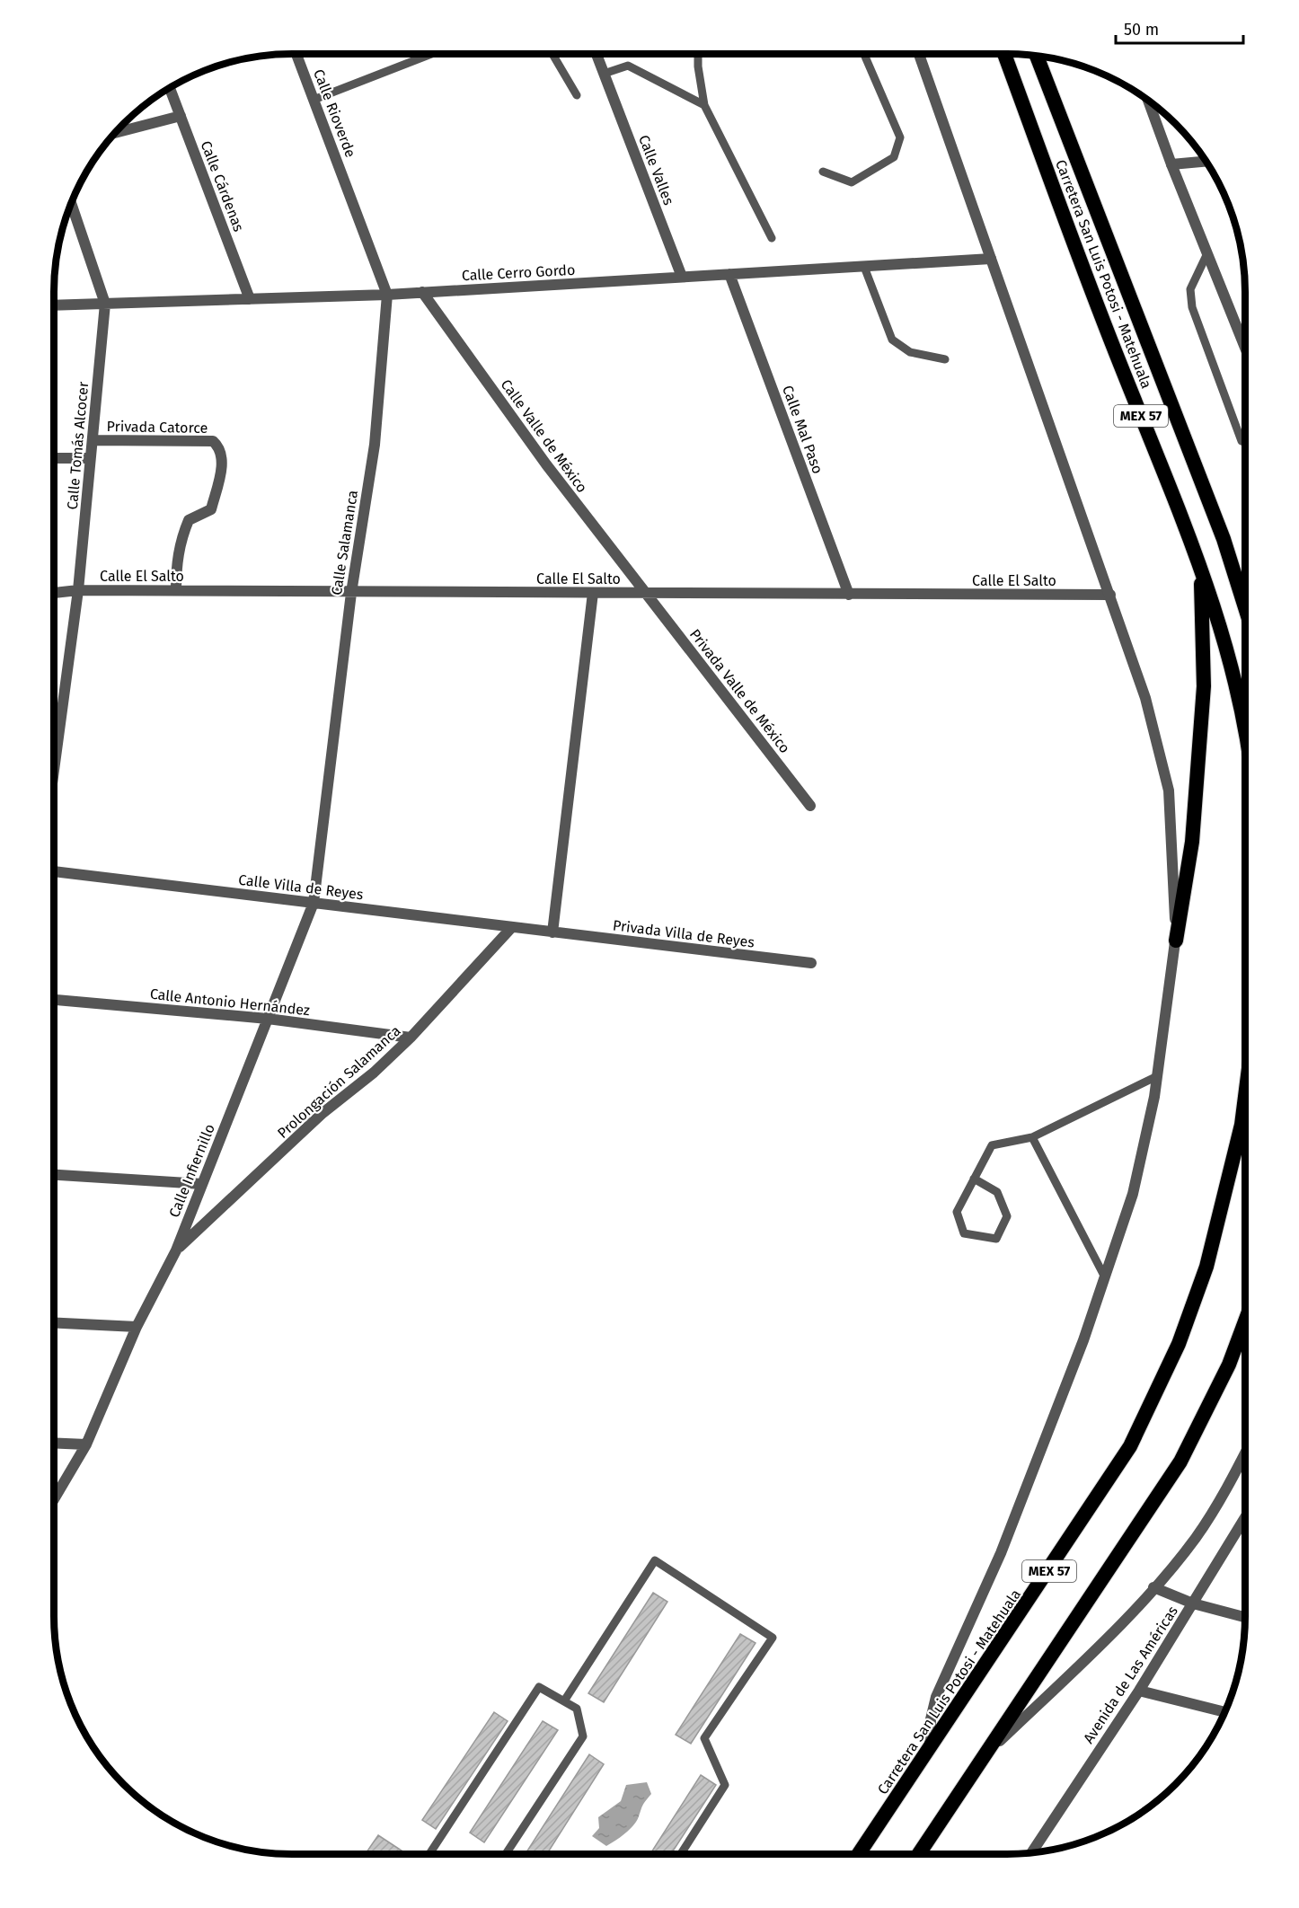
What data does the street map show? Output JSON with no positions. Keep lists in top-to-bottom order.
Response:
{
  "streets": {
    "highway": ["Carretera San Luis Potosi - Matehuala", "MEX 57"],
    "street": [
      "Calle Rioverde",
      "Calle Valles",
      "Calle Cárdenas",
      "Calle Cerro Gordo",
      "Privada Catorce",
      "Calle Mal Paso",
      "Calle Valle de México",
      "Calle Tomás Alcocer",
      "Calle Salamanca",
      "Calle El Salto",
      "Privada Valle de México",
      "Calle Villa de Reyes",
      "Privada Villa de Reyes",
      "Calle Antonio Hernández",
      "Prolongación Salamanca",
      "Calle Infiernillo",
      "Avenida de Las Américas"
    ]
  },
  "crossings": [
    ["Calle Rioverde", "Calle Salamanca"],
    ["Calle Valles", "Calle Cerro Gordo"],
    ["Calle Cárdenas", "Calle Cerro Gordo"],
    ["Calle Cerro Gordo", "Calle Mal Paso"],
    ["Calle Cerro Gordo", "Calle Valle de México"],
    ["Calle Cerro Gordo", "Calle Tomás Alcocer"],
    ["Calle Cerro Gordo", "Calle Salamanca"],
    ["Privada Catorce", "Calle Tomás Alcocer"],
    ["Privada Catorce", "Calle El Salto"],
    ["Calle Mal Paso", "Calle El Salto"],
    ["Calle Valle de México", "Calle El Salto"],
    ["Calle Valle de México", "Privada Valle de México"],
    ["Calle Tomás Alcocer", "Calle El Salto"],
    ["Calle Salamanca", "Calle El Salto"],
    ["Calle Salamanca", "Calle Villa de Reyes"],
    ["Calle Salamanca", "Calle Infiernillo"],
    ["Calle El Salto", "Privada Valle de México"],
    ["Calle Villa de Reyes", "Privada Villa de Reyes"],
    ["Calle Villa de Reyes", "Prolongación Salamanca"],
    ["Calle Villa de Reyes", "Calle Infiernillo"],
    ["Calle Antonio Hernández", "Prolongación Salamanca"],
    ["Calle Antonio Hernández", "Calle Infiernillo"],
    ["Prolongación Salamanca", "Calle Infiernillo"]
  ],
  "scale_bar": "50 m"
}
